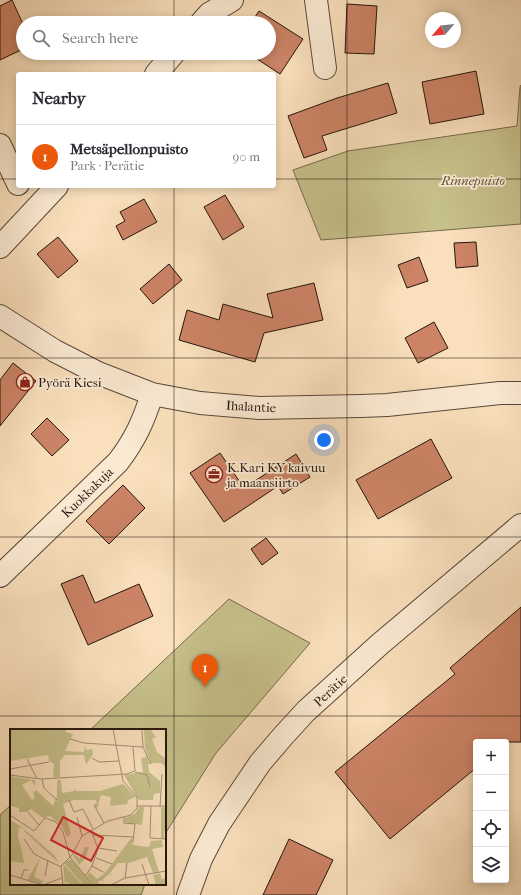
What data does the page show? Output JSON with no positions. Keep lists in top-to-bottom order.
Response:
{
  "streets": {
    "street": ["Ihalantie", "Kuokkakuja", "Perätie"]
  },
  "crossings": [
    ["Ihalantie", "Kuokkakuja"]
  ],
  "parks": ["Rinnepuisto"],
  "places": {
    "shop": ["Pyörä Kiesi"],
    "office": ["K.Kari KY kaivuu ja maansiirto"]
  },
  "north": "bottom left",
  "page": {
    "search": "Search here",
    "heading": "Nearby",
    "list": [
      {
        "mark": "1",
        "name": "Metsäpellonpuisto",
        "note": "Park · Perätie",
        "value": "90 m"
      }
    ],
    "pins": "1",
    "map_buttons": ["+", "−"]
  }
}
